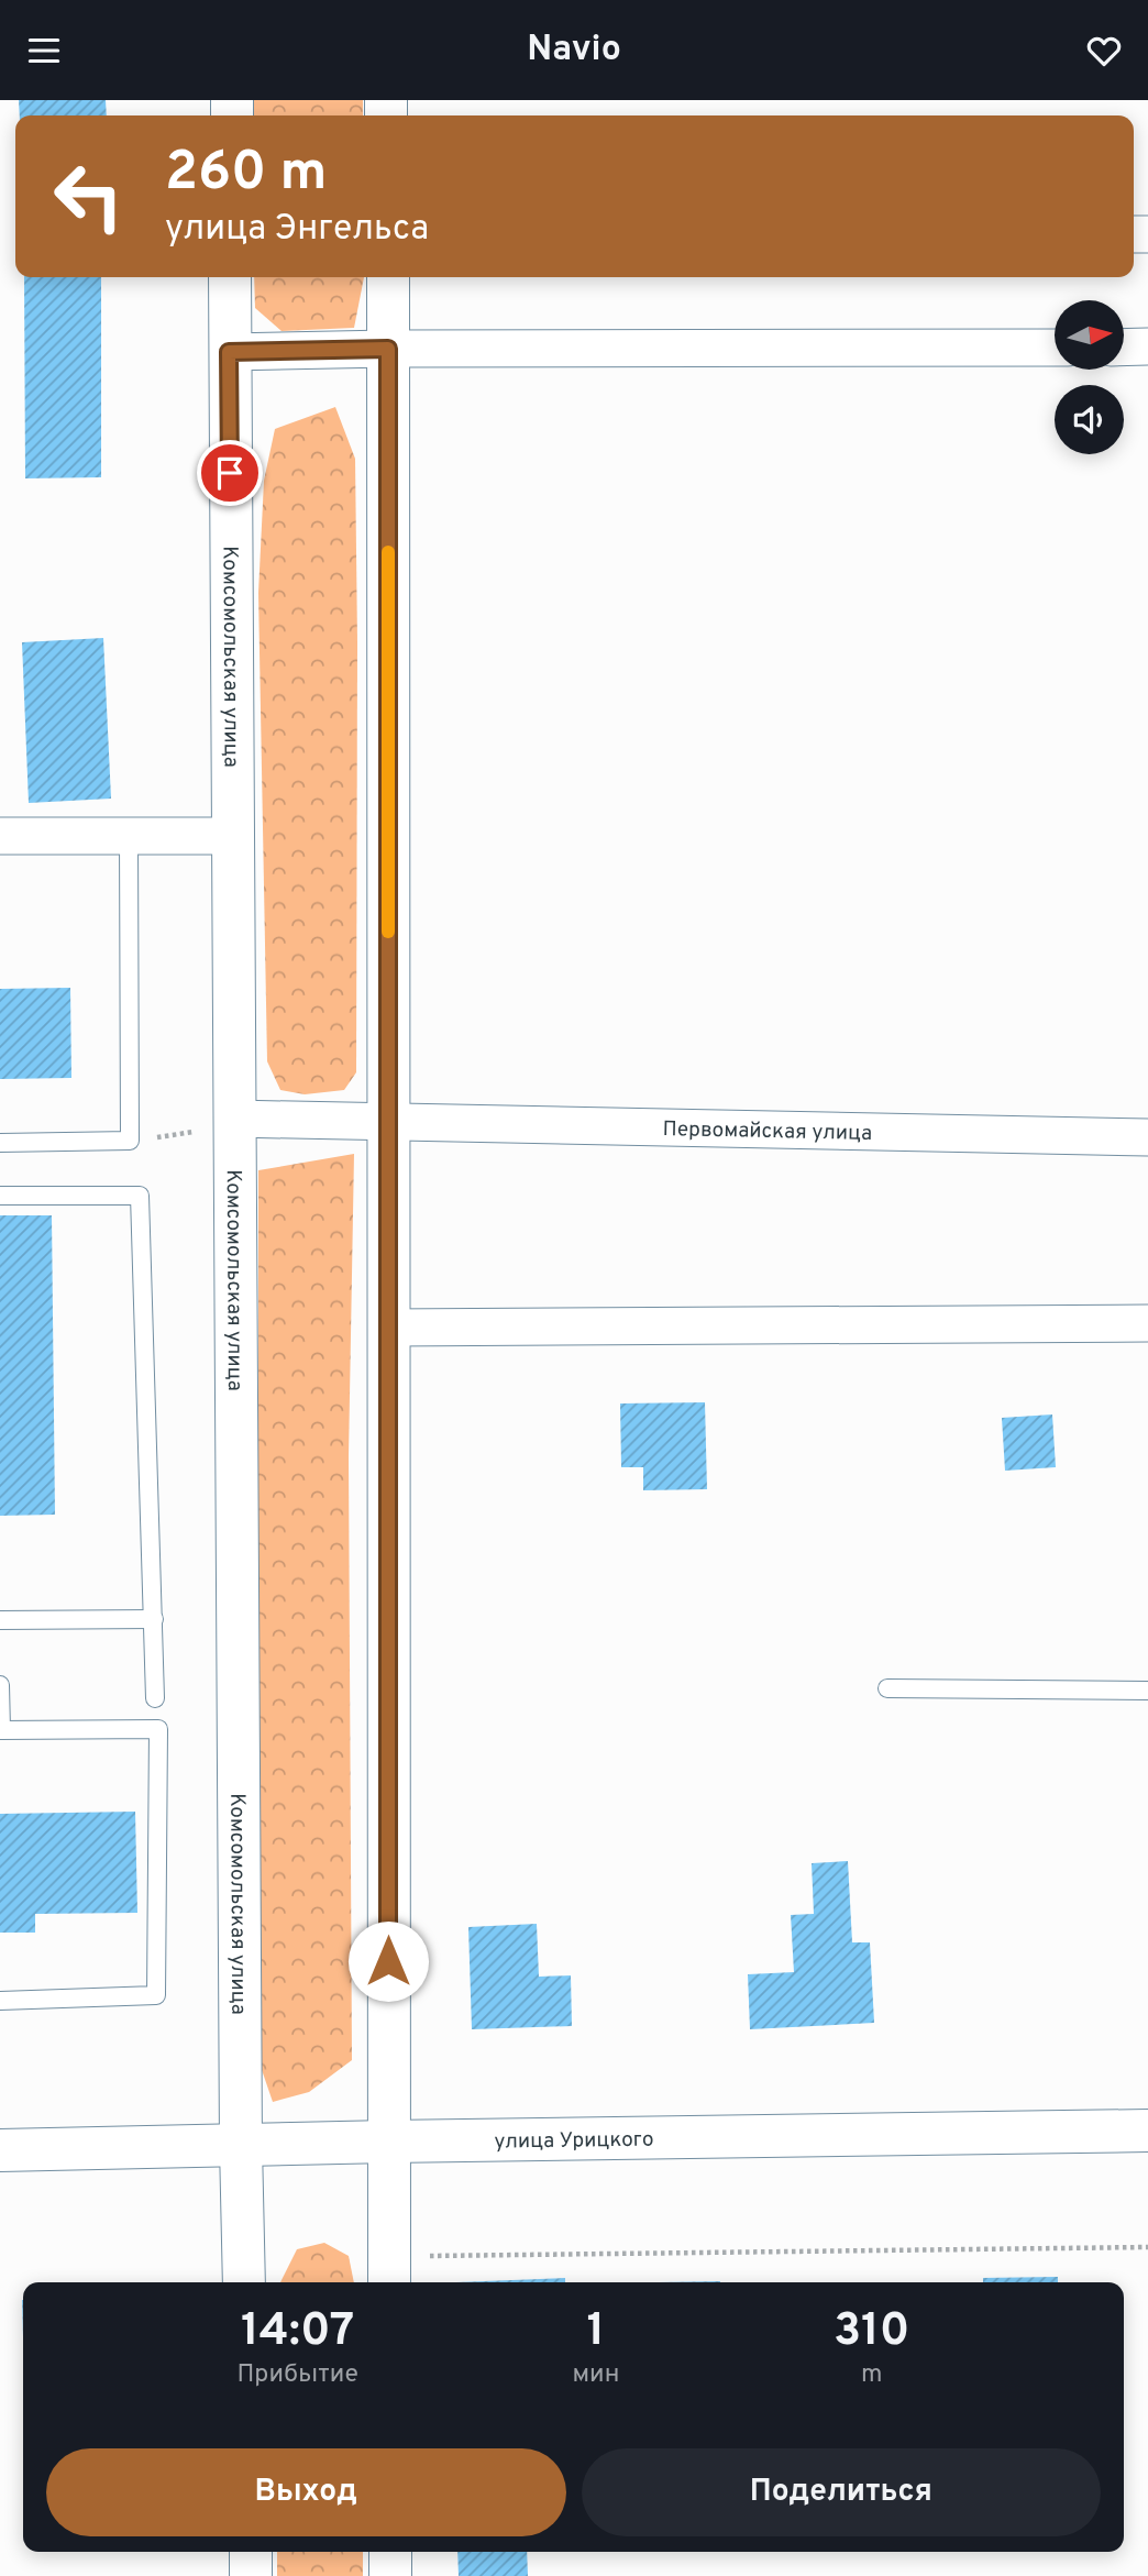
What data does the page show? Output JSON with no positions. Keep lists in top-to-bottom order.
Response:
{
  "streets": {
    "street": ["Комсомольская улица", "Первомайская улица", "улица Урицкого"]
  },
  "crossings": [
    ["Комсомольская улица", "Первомайская улица"],
    ["Комсомольская улица", "улица Урицкого"]
  ],
  "north": "right",
  "page": {
    "header": "Navio",
    "turn": ["260 m", "улица Энгельса"],
    "eta": [
      "14:07",
      "Прибытие",
      "1",
      "мин",
      "310",
      "m"
    ],
    "buttons": ["Выход", "Поделиться"]
  }
}
